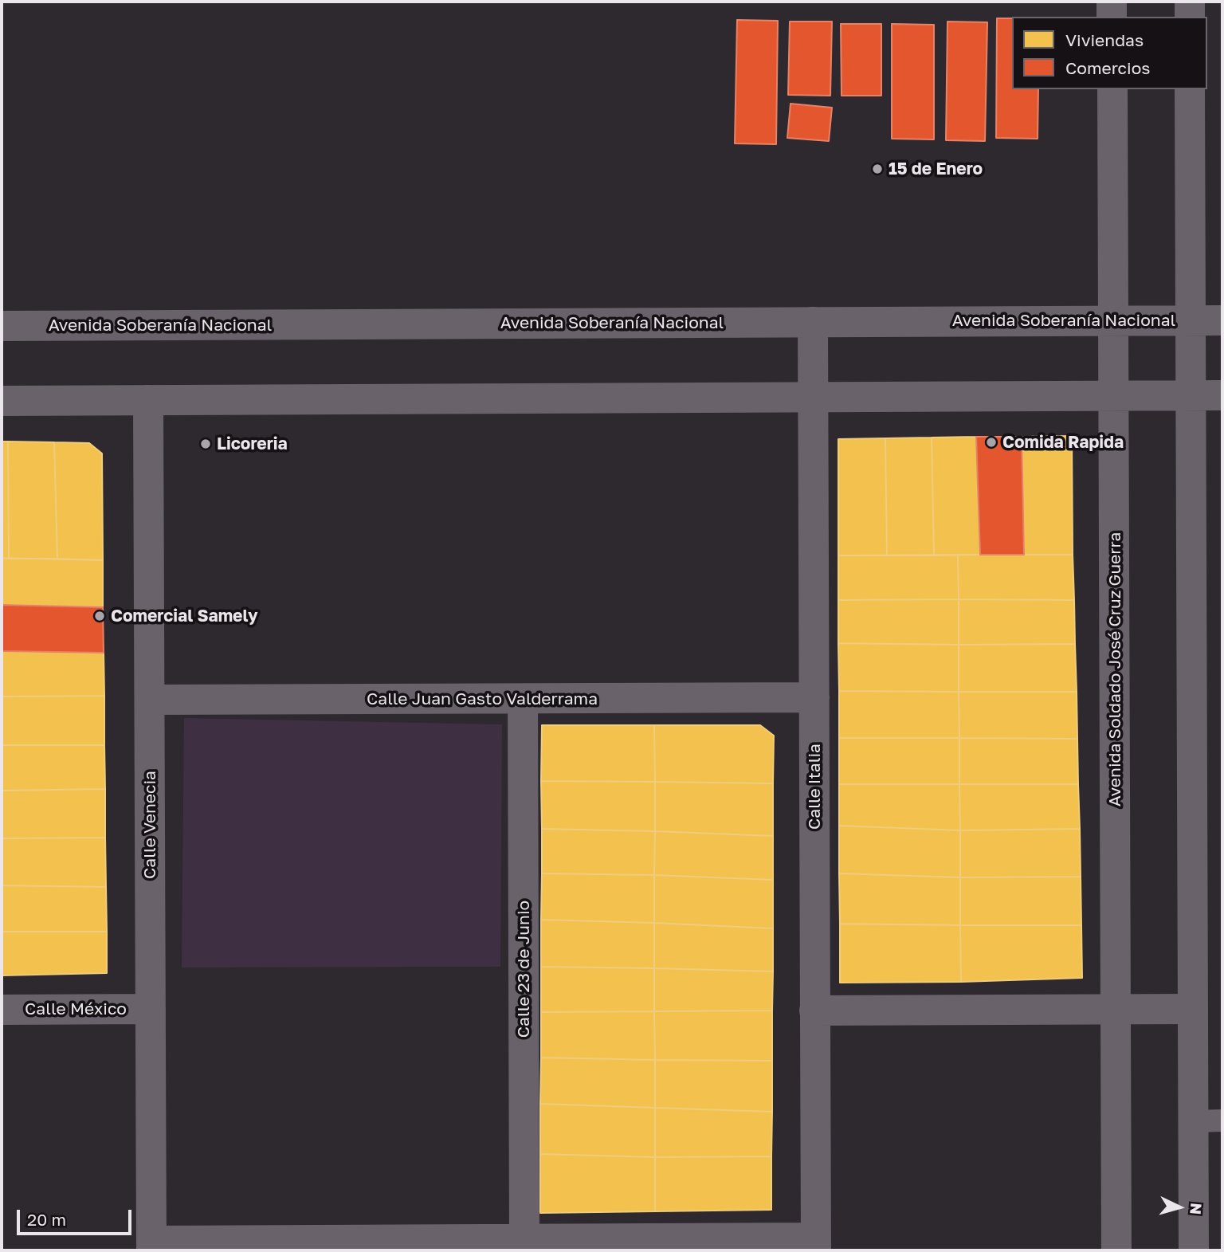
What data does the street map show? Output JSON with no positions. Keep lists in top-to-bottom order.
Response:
{
  "streets": {
    "street": [
      "Avenida Soberanía Nacional",
      "Avenida Soldado José Cruz Guerra",
      "Calle Juan Gasto Valderrama",
      "Calle Italia",
      "Calle Venecia",
      "Calle 23 de Junio",
      "Calle México"
    ]
  },
  "crossings": [
    ["Avenida Soberanía Nacional", "Avenida Soldado José Cruz Guerra"],
    ["Avenida Soberanía Nacional", "Calle Italia"],
    ["Calle Juan Gasto Valderrama", "Calle Italia"],
    ["Calle Juan Gasto Valderrama", "Calle Venecia"],
    ["Calle Juan Gasto Valderrama", "Calle 23 de Junio"],
    ["Calle Venecia", "Calle México"]
  ],
  "places": [
    "15 de Enero",
    "Comida Rapida",
    "Licoreria",
    "Comercial Samely"
  ],
  "legend": ["Viviendas", "Comercios"],
  "scale_bar": "20 m",
  "north": "right"
}
